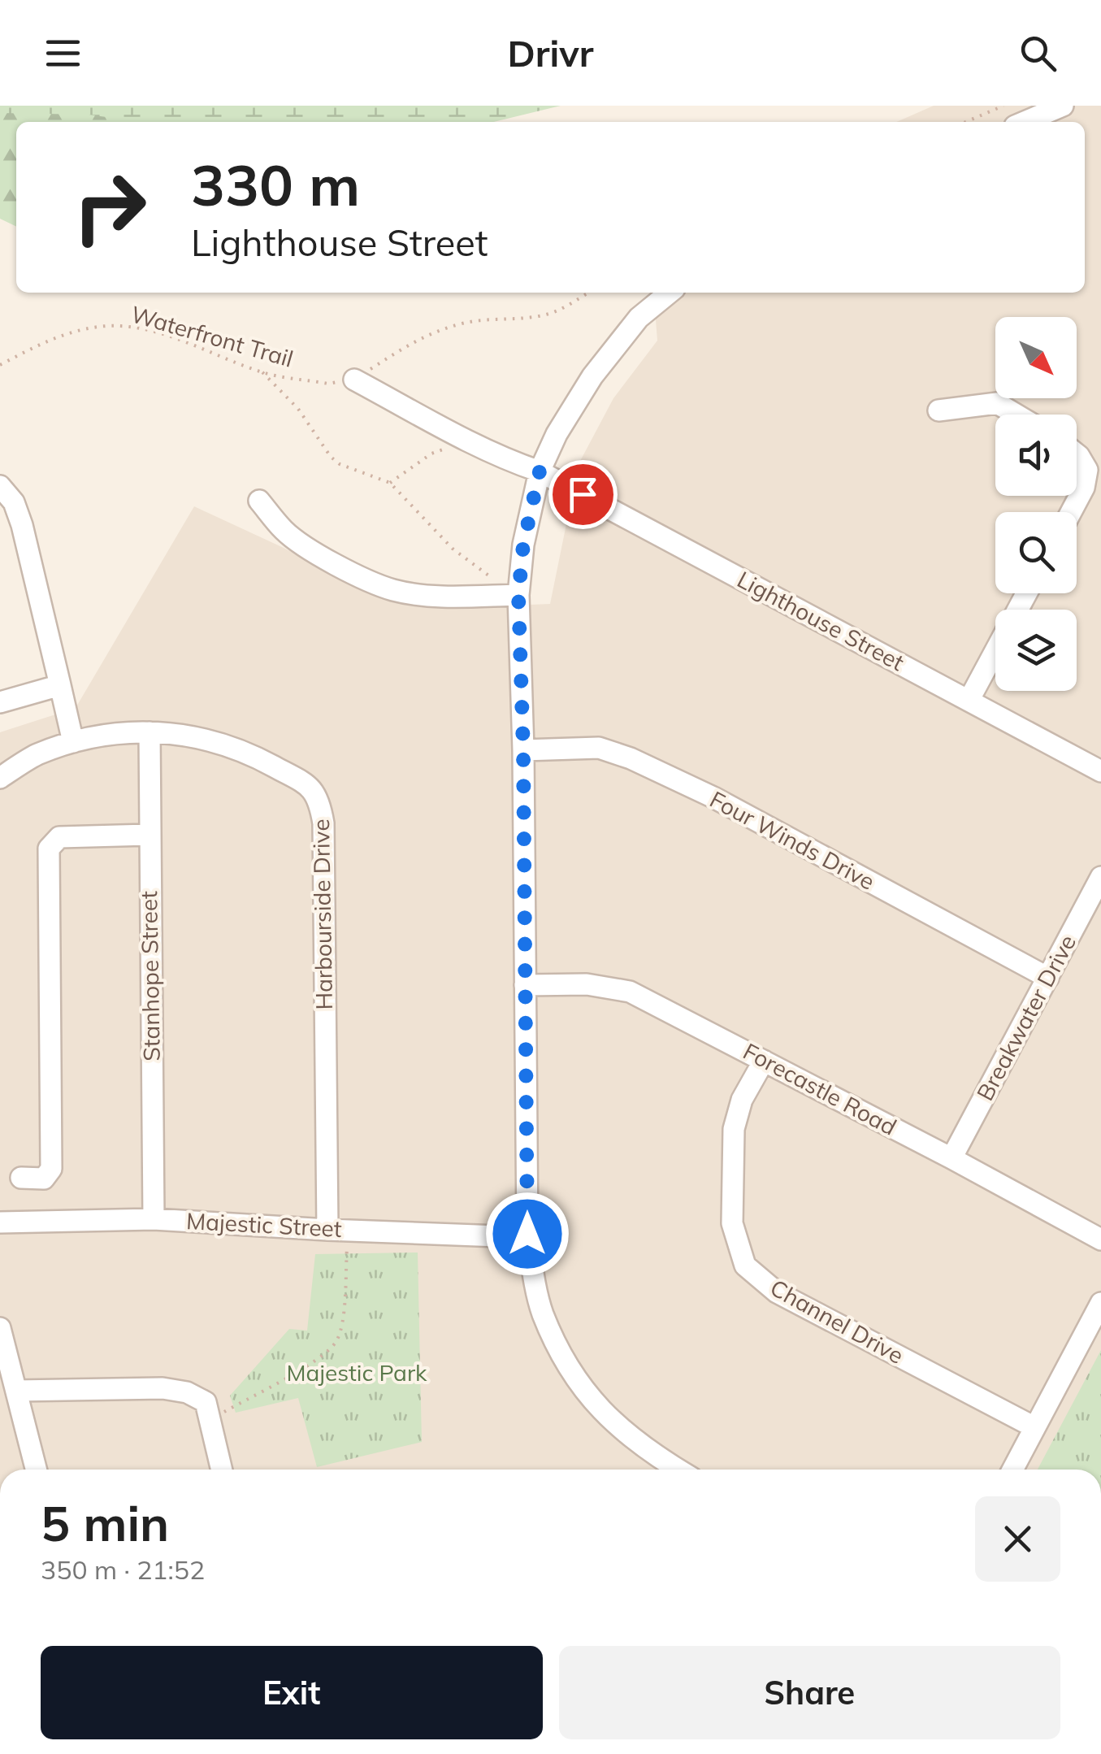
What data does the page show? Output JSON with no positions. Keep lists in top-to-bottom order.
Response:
{
  "streets": {
    "street": [
      "Lighthouse Street",
      "Four Winds Drive",
      "Harbourside Drive",
      "Stanhope Street",
      "Breakwater Drive",
      "Forecastle Road",
      "Majestic Street",
      "Channel Drive"
    ],
    "path": ["Waterfront Trail"]
  },
  "crossings": [
    ["Waterfront Trail", "Lighthouse Street"],
    ["Four Winds Drive", "Breakwater Drive"],
    ["Harbourside Drive", "Stanhope Street"],
    ["Harbourside Drive", "Majestic Street"],
    ["Stanhope Street", "Majestic Street"],
    ["Breakwater Drive", "Forecastle Road"],
    ["Forecastle Road", "Channel Drive"]
  ],
  "parks": ["Majestic Park"],
  "north": "bottom right",
  "page": {
    "header": "Drivr",
    "turn": ["330 m", "Lighthouse Street"],
    "heading": ["5 min", "350 m · 21:52"],
    "buttons": ["Exit", "Share"]
  }
}
